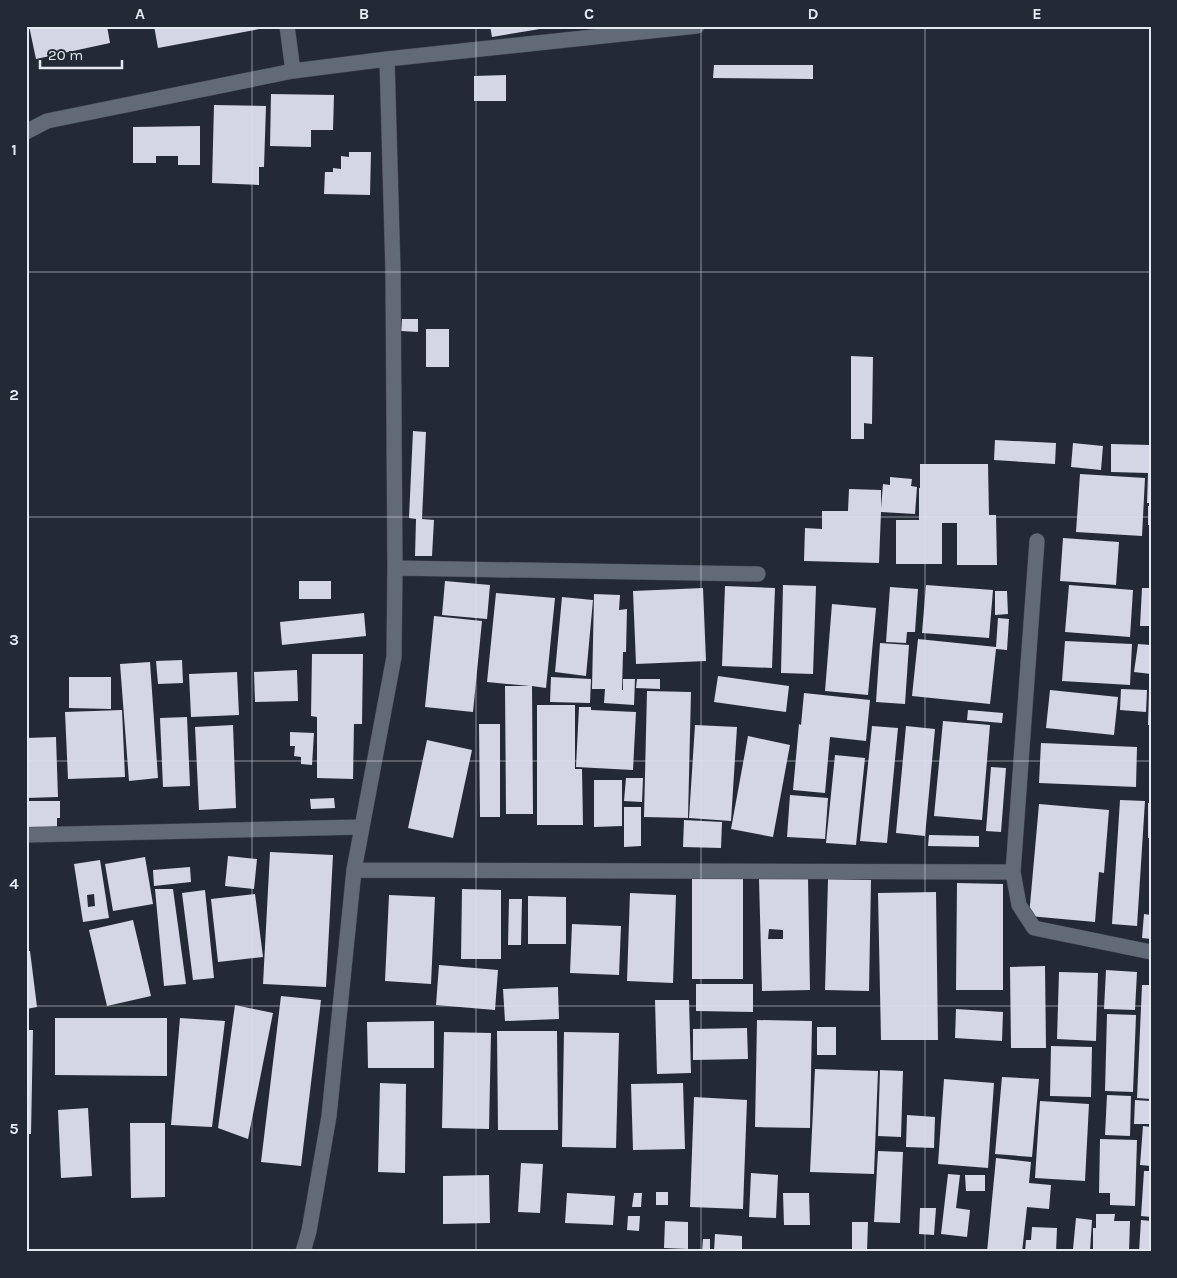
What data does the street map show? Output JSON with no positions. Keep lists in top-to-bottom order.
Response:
{
  "scale_bar": "20 m",
  "grid": {
    "columns": [
      "A",
      "B",
      "C",
      "D",
      "E"
    ],
    "rows": [
      "1",
      "2",
      "3",
      "4",
      "5"
    ]
  }
}
